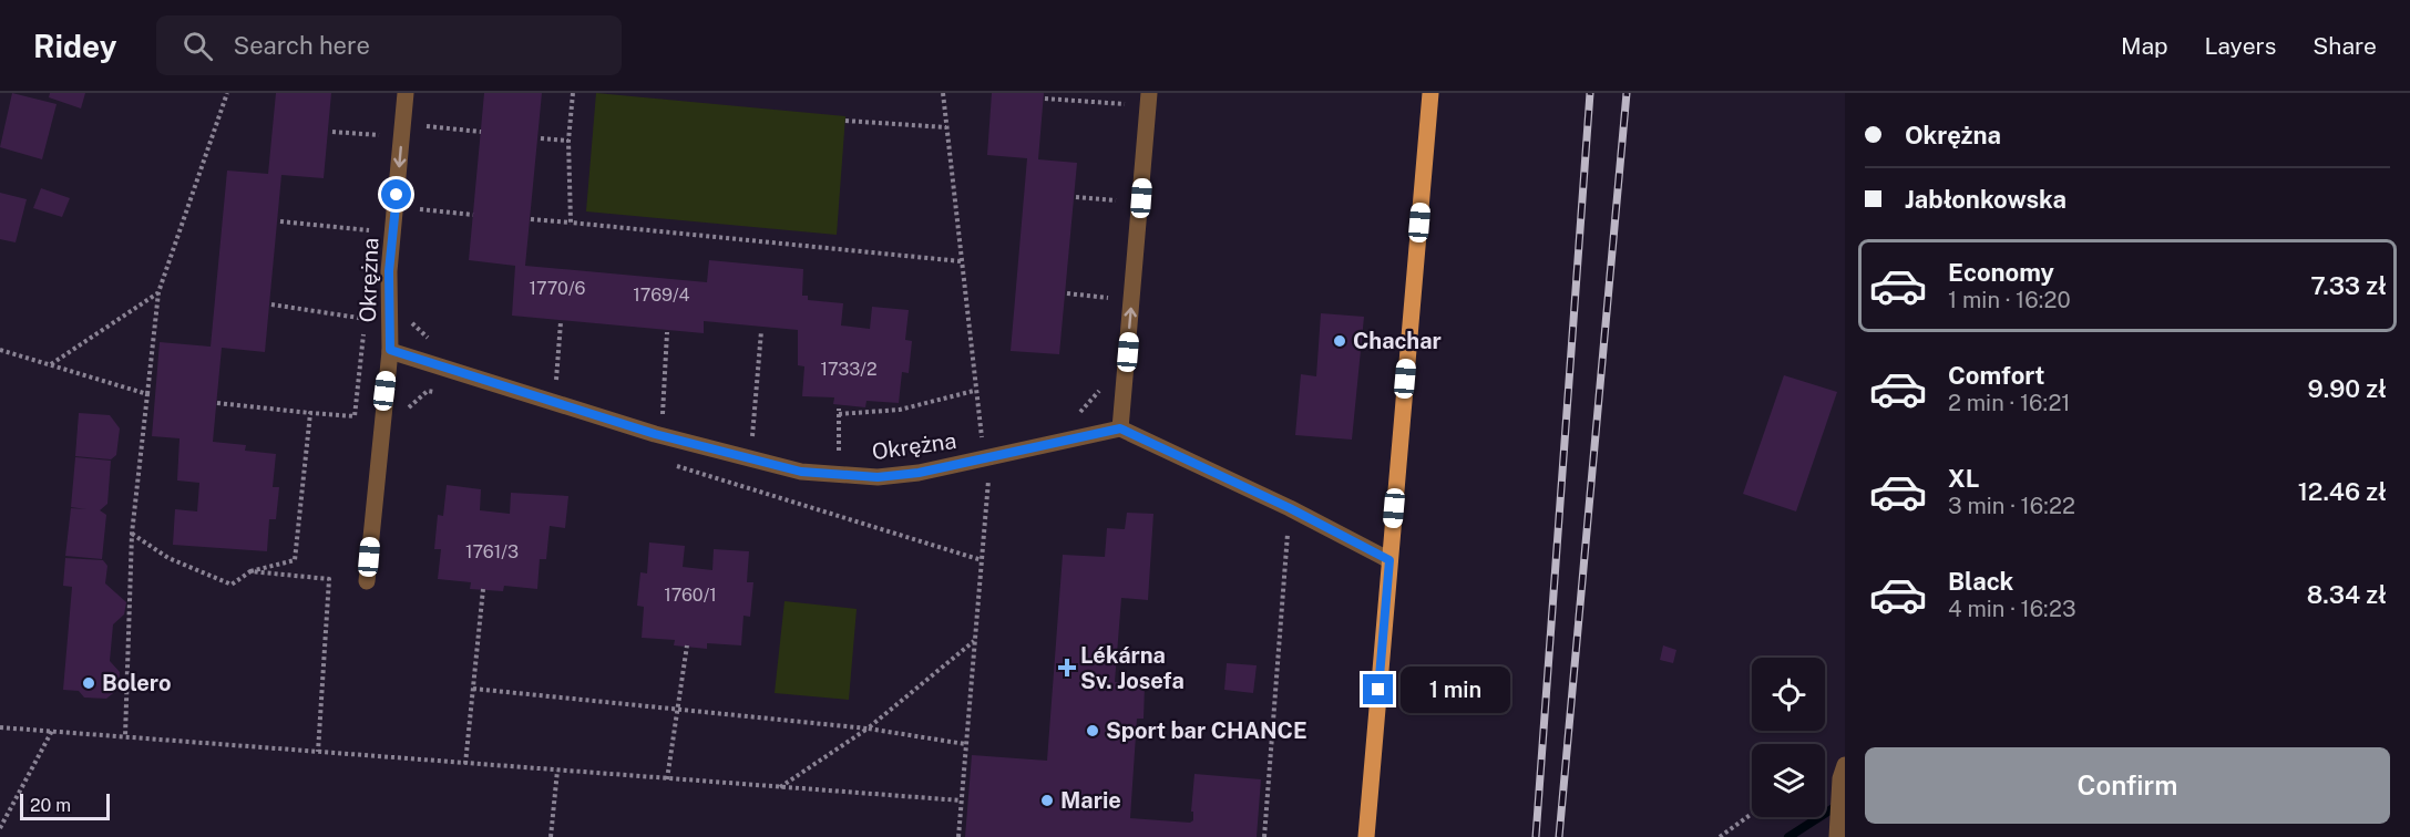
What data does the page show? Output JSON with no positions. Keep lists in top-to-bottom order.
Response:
{
  "streets": {
    "street": ["Okrężna"]
  },
  "places": {
    "other": [
      "Chachar",
      "Bolero",
      "Sport bar CHANCE",
      "Marie"
    ],
    "health": ["Lékárna Sv. Josefa"]
  },
  "house_numbers": [
    "1770/6",
    "1769/4",
    "1733/2",
    "1761/3",
    "1760/1"
  ],
  "scale_bar": "20 m",
  "page": {
    "header": "Ridey",
    "search": "Search here",
    "nav": ["Map", "Layers", "Share"],
    "banner": ["Okrężna", "Jabłonkowska"],
    "list": [
      {
        "name": "Economy",
        "note": "1 min · 16:20",
        "value": "7.33 zł"
      },
      {
        "name": "Comfort",
        "note": "2 min · 16:21",
        "value": "9.90 zł"
      },
      {
        "name": "XL",
        "note": "3 min · 16:22",
        "value": "12.46 zł"
      },
      {
        "name": "Black",
        "note": "4 min · 16:23",
        "value": "8.34 zł"
      }
    ],
    "bubble": "1 min",
    "buttons": "Confirm",
    "scale": "20 m"
  }
}
